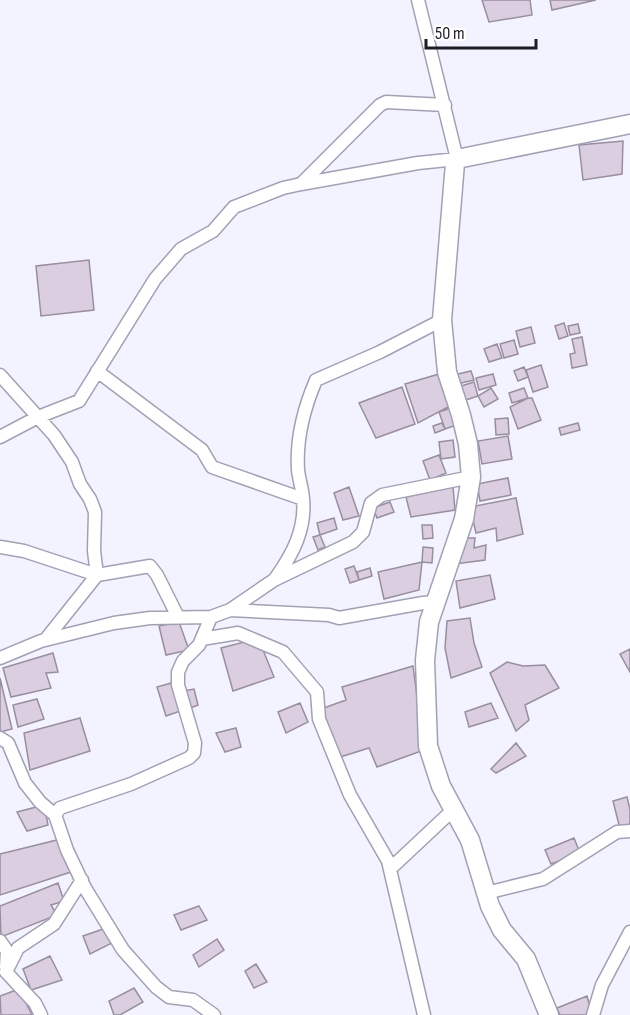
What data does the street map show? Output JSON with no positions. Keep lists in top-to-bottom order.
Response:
{
  "scale_bar": "50 m"
}
